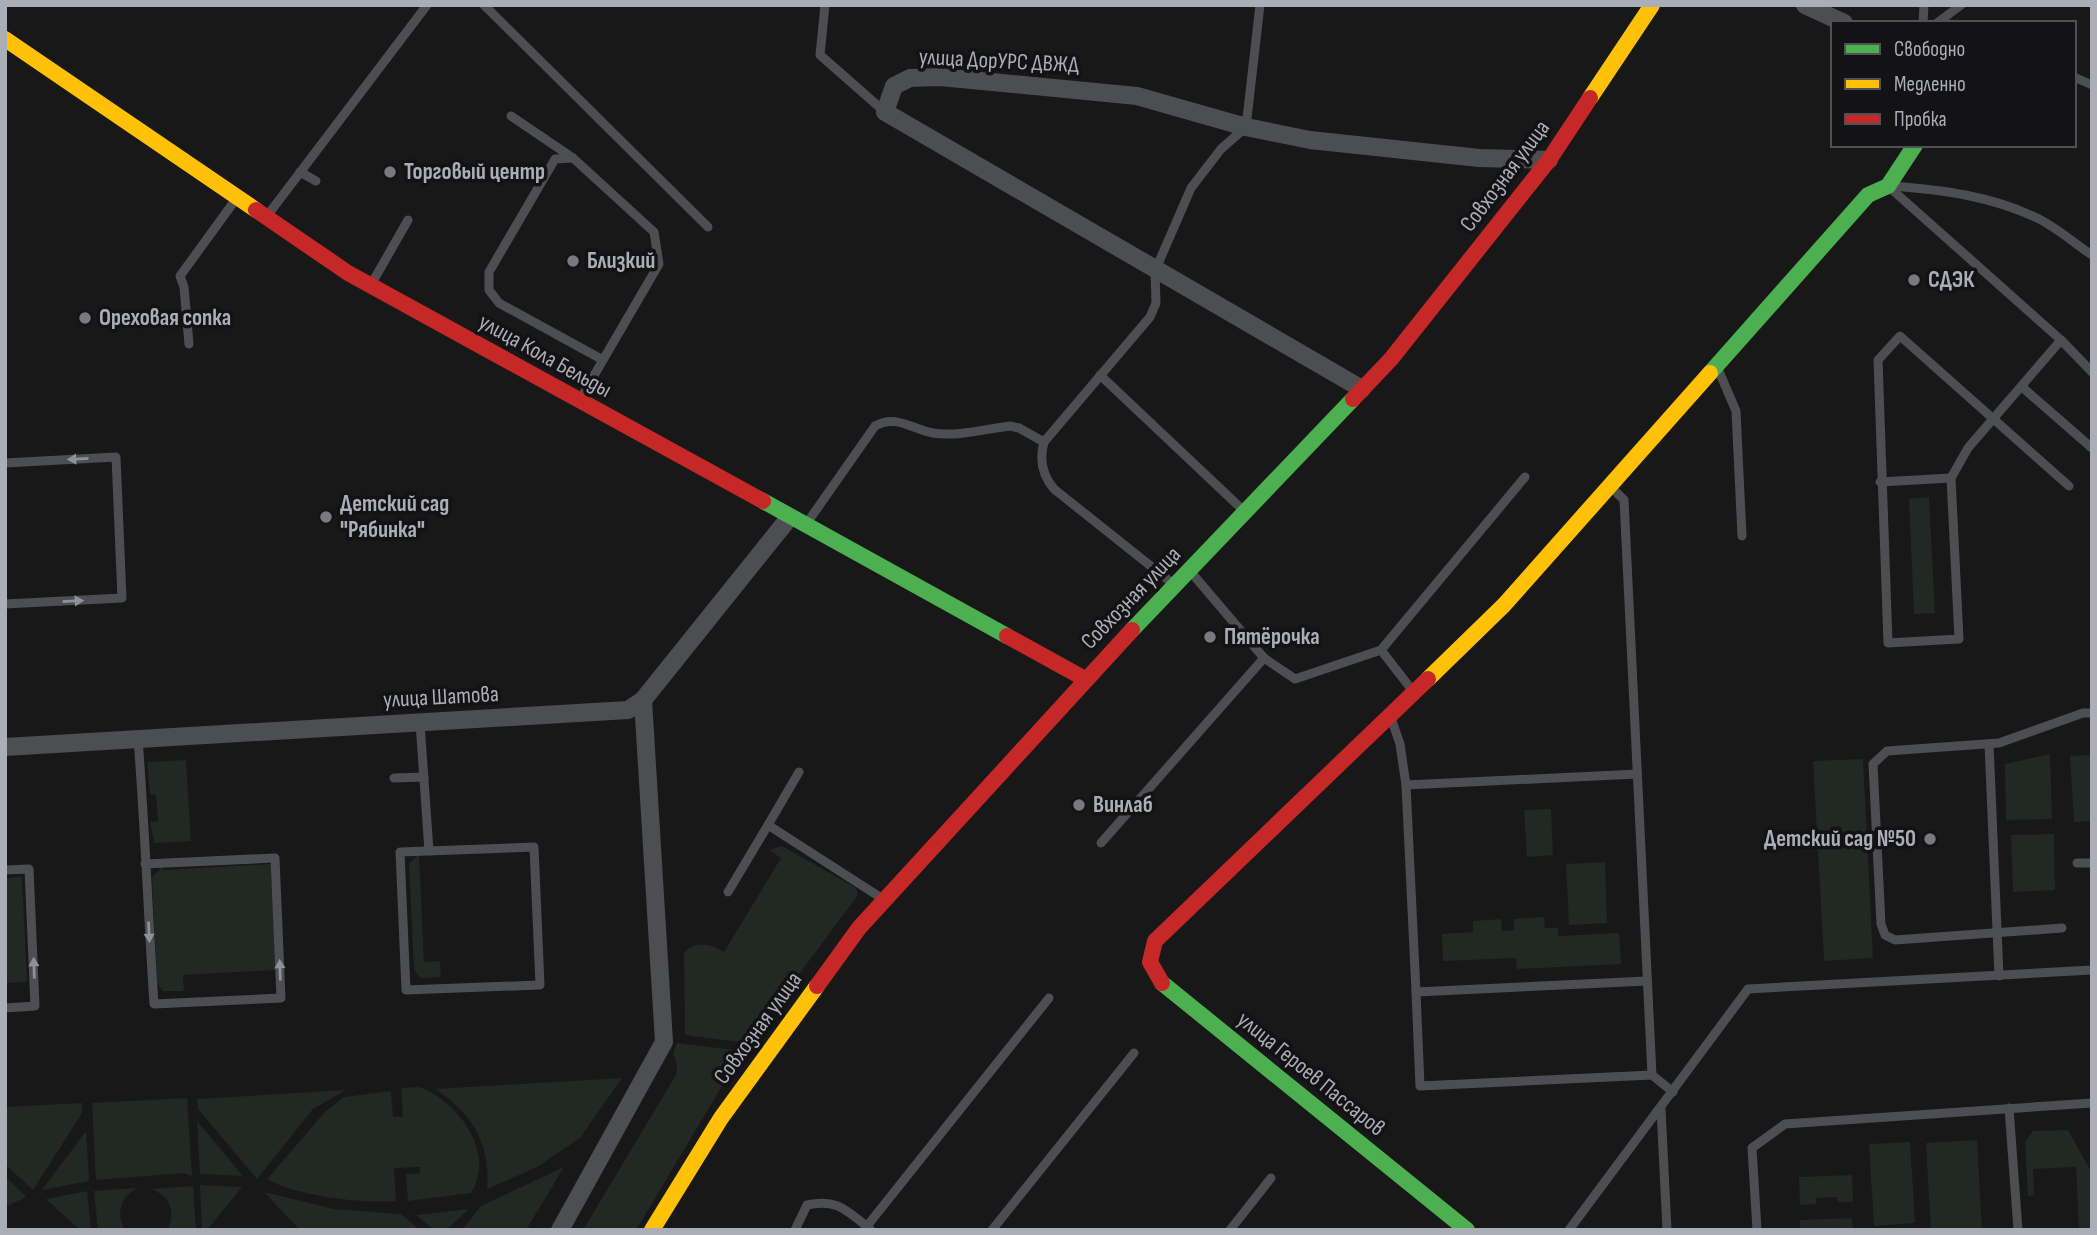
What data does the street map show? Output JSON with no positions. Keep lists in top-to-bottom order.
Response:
{
  "streets": {
    "street": [
      "улица ДорУРС ДВЖД",
      "Совхозная улица",
      "улица Кола Бельды",
      "улица Шатова",
      "улица Героев Пассаров"
    ]
  },
  "crossings": [
    ["улица ДорУРС ДВЖД", "Совхозная улица"],
    ["Совхозная улица", "улица Кола Бельды"]
  ],
  "places": [
    "Торговый центр",
    "Близкий",
    "СДЭК",
    "Ореховая сопка",
    "Детский сад \"Рябинка\"",
    "Пятёрочка",
    "Винлаб",
    "Детский сад №50"
  ],
  "legend": ["Свободно", "Медленно", "Пробка"]
}
